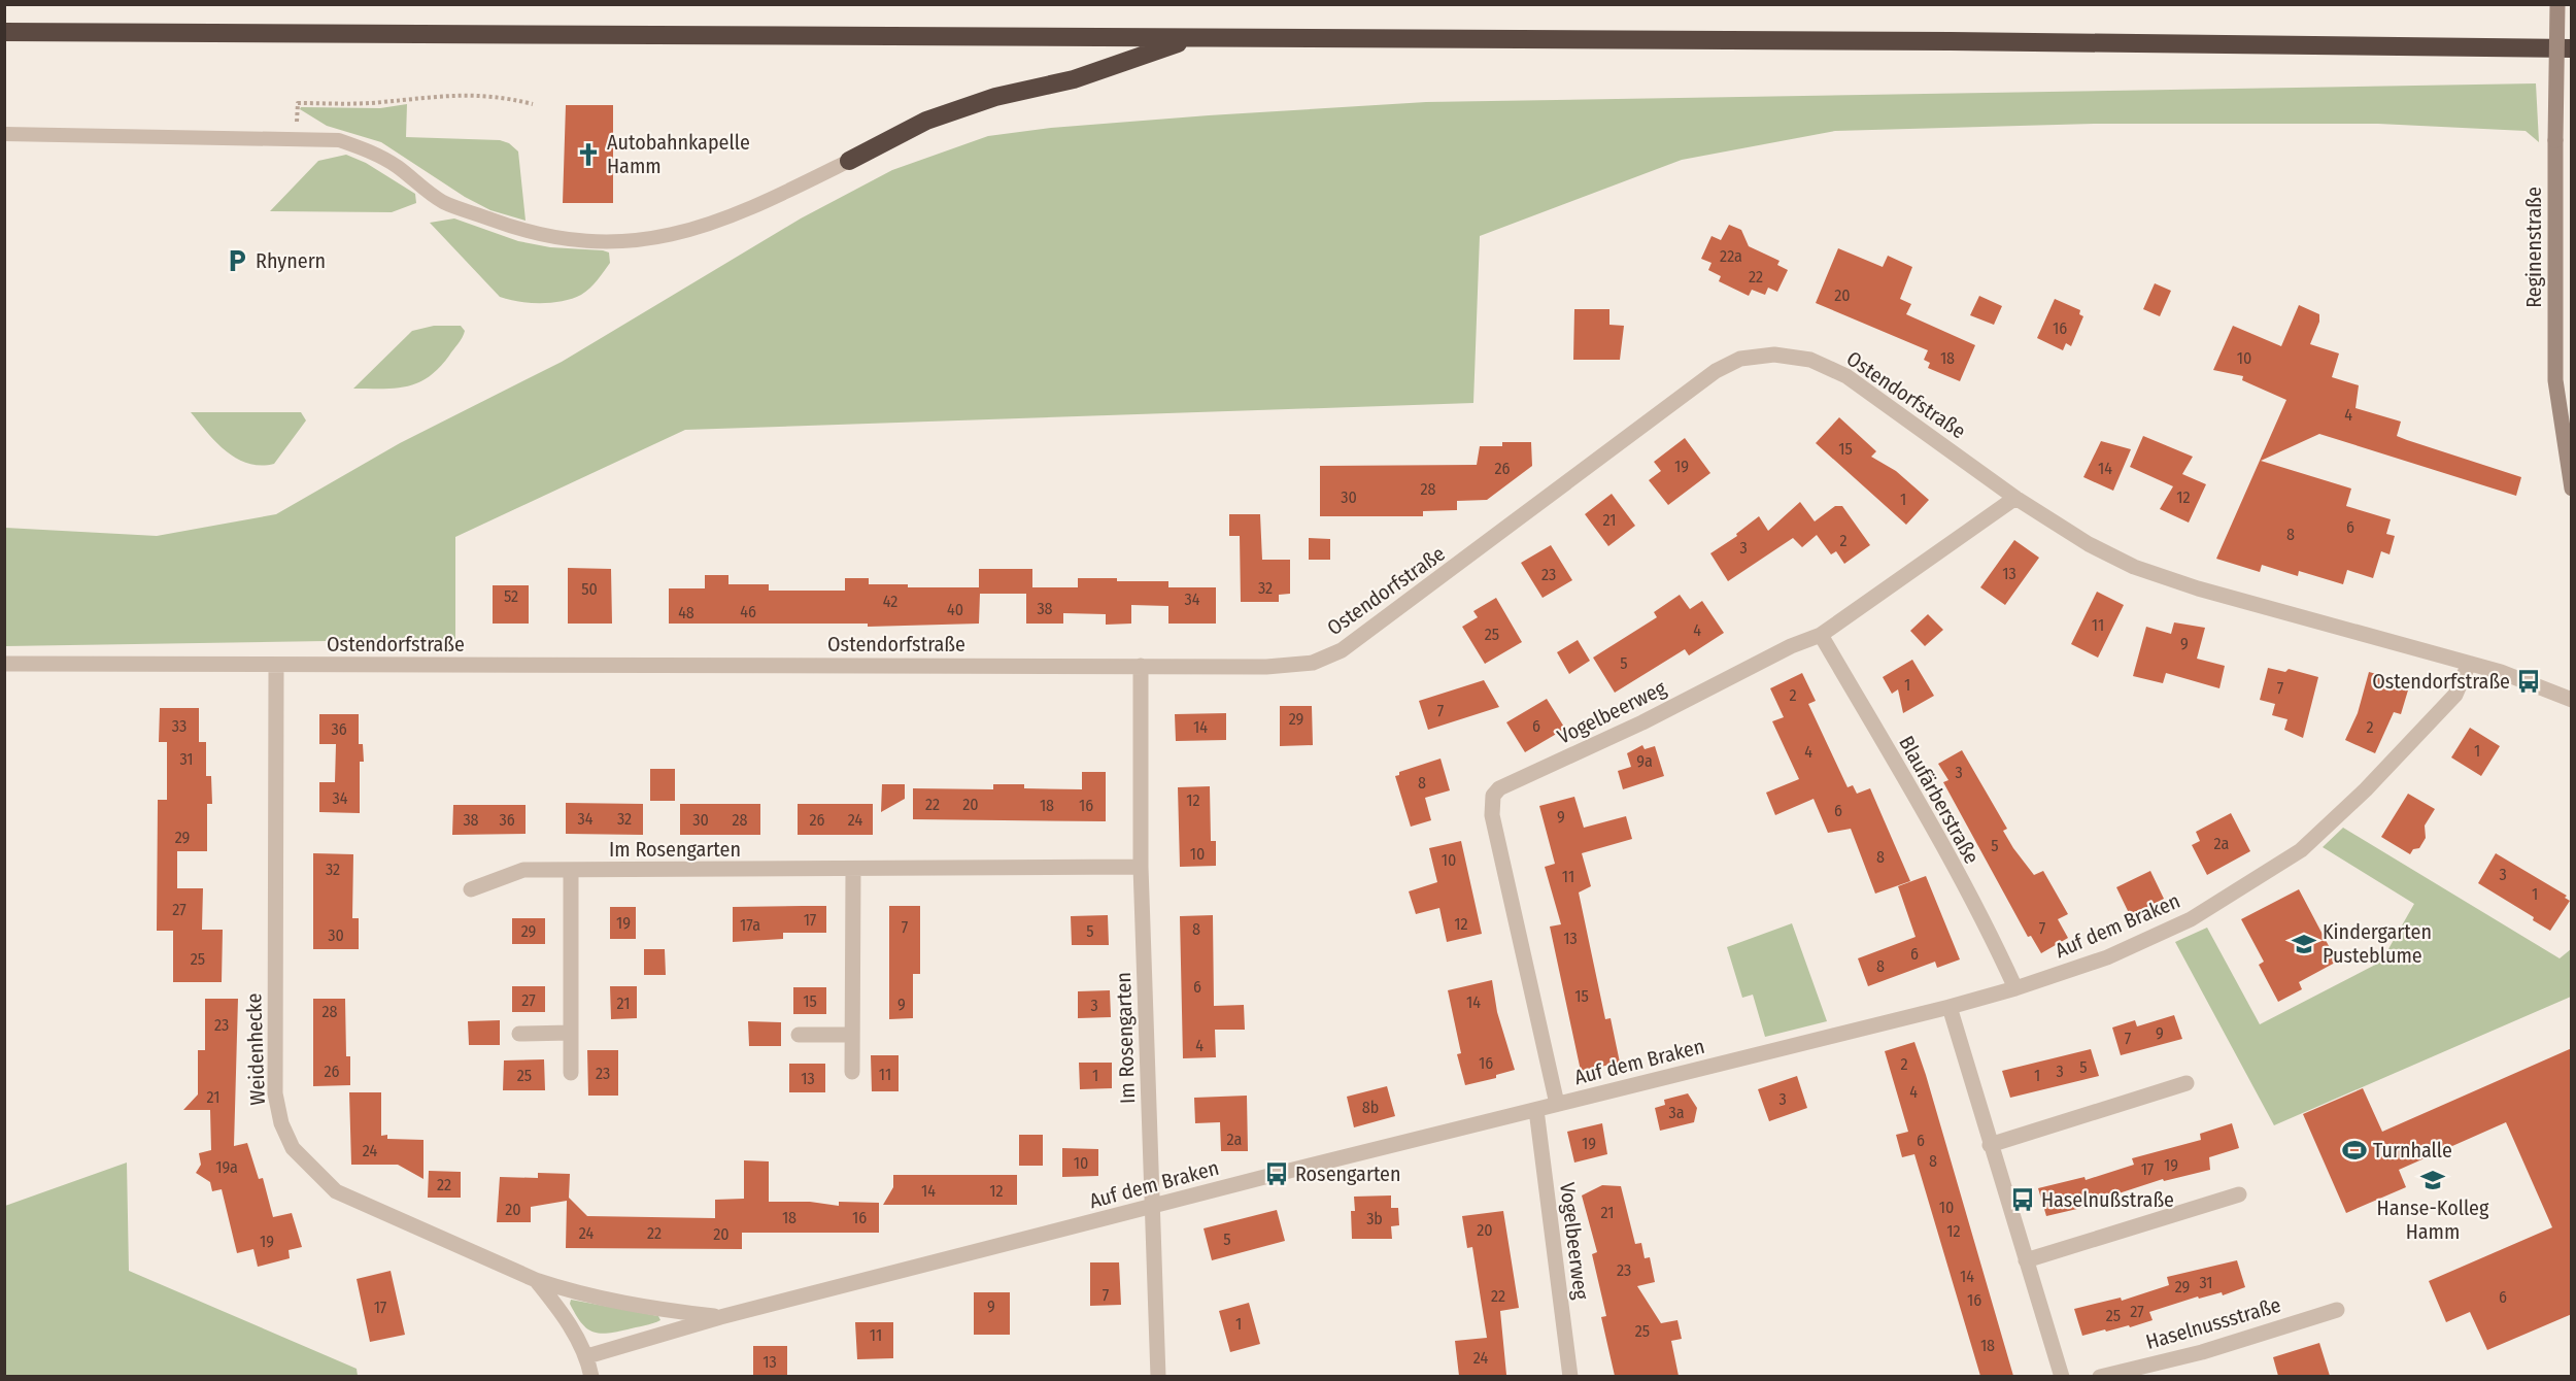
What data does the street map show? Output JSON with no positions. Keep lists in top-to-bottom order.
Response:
{
  "streets": {
    "street": [
      "Reginenstraße",
      "Ostendorfstraße",
      "Vogelbeerweg",
      "Blaufärberstraße",
      "Im Rosengarten",
      "Auf dem Braken",
      "Weidenhecke",
      "Haselnussstraße"
    ]
  },
  "crossings": [
    ["Ostendorfstraße", "Vogelbeerweg"],
    ["Ostendorfstraße", "Im Rosengarten"],
    ["Ostendorfstraße", "Auf dem Braken"],
    ["Ostendorfstraße", "Weidenhecke"],
    ["Vogelbeerweg", "Blaufärberstraße"],
    ["Vogelbeerweg", "Auf dem Braken"],
    ["Blaufärberstraße", "Auf dem Braken"],
    ["Im Rosengarten", "Auf dem Braken"],
    ["Auf dem Braken", "Weidenhecke"]
  ],
  "places": {
    "church": ["Autobahnkapelle Hamm"],
    "parking": ["Rhynern"],
    "bus stop": ["Ostendorfstraße", "Rosengarten", "Haselnußstraße"],
    "school or university": ["Kindergarten Pusteblume", "Hanse-Kolleg Hamm"],
    "sports": ["Turnhalle"]
  },
  "house_numbers": [
    "22a",
    "22",
    "20",
    "16",
    "18",
    "10",
    "4",
    "15",
    "19",
    "26",
    "14",
    "28",
    "30",
    "12",
    "1",
    "21",
    "6",
    "8",
    "2",
    "3",
    "13",
    "23",
    "32",
    "50",
    "52",
    "34",
    "42",
    "38",
    "40",
    "46",
    "48",
    "11",
    "4",
    "25",
    "9",
    "5",
    "1",
    "7",
    "2",
    "7",
    "29",
    "33",
    "6",
    "14",
    "2",
    "36",
    "1",
    "4",
    "31",
    "9a",
    "3",
    "8",
    "34",
    "12",
    "22",
    "20",
    "18",
    "16",
    "6",
    "9",
    "34",
    "32",
    "38",
    "36",
    "30",
    "28",
    "26",
    "24",
    "29",
    "2a",
    "5",
    "10",
    "8",
    "10",
    "32",
    "3",
    "11",
    "1",
    "27",
    "17",
    "19",
    "12",
    "17a",
    "7",
    "7",
    "8",
    "29",
    "5",
    "30",
    "13",
    "6",
    "25",
    "8",
    "6",
    "15",
    "27",
    "15",
    "14",
    "21",
    "9",
    "3",
    "28",
    "23",
    "9",
    "7",
    "4",
    "16",
    "2",
    "5",
    "26",
    "3",
    "23",
    "11",
    "25",
    "1",
    "1",
    "13",
    "4",
    "21",
    "3",
    "8b",
    "3a",
    "2a",
    "6",
    "19",
    "24",
    "8",
    "10",
    "19",
    "19a",
    "17",
    "22",
    "14",
    "12",
    "10",
    "20",
    "21",
    "18",
    "16",
    "3b",
    "20",
    "12",
    "24",
    "22",
    "20",
    "5",
    "19",
    "23",
    "14",
    "31",
    "29",
    "7",
    "22",
    "6",
    "16",
    "9",
    "17",
    "27",
    "25",
    "1",
    "25",
    "11",
    "18",
    "24",
    "13"
  ]
}
